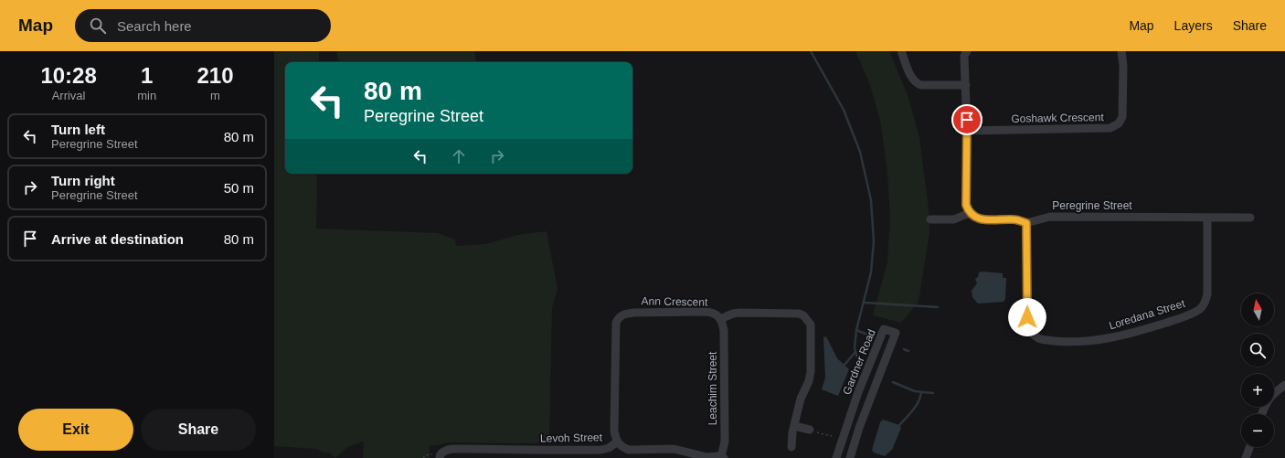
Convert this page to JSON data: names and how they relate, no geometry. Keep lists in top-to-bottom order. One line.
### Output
{"streets":{"street":["Goshawk Crescent","Peregrine Street","Ann Crescent","Loredana Street","Gardner Road","Leachim Street","Levoh Street"]},"crossings":[["Peregrine Street","Loredana Street"],["Ann Crescent","Leachim Street"],["Ann Crescent","Levoh Street"],["Leachim Street","Levoh Street"]],"north":"top","page":{"header":"Map","search":"Search here","nav":["Map","Layers","Share"],"eta":["10:28","Arrival","1","min","210","m"],"turn":["80 m","Peregrine Street"],"list":[{"name":"Turn left","note":"Peregrine Street","value":"80 m"},{"name":"Turn right","note":"Peregrine Street","value":"50 m"},{"name":"Arrive at destination","value":"80 m"}],"map_buttons":["+","−"],"buttons":["Exit","Share"]}}
